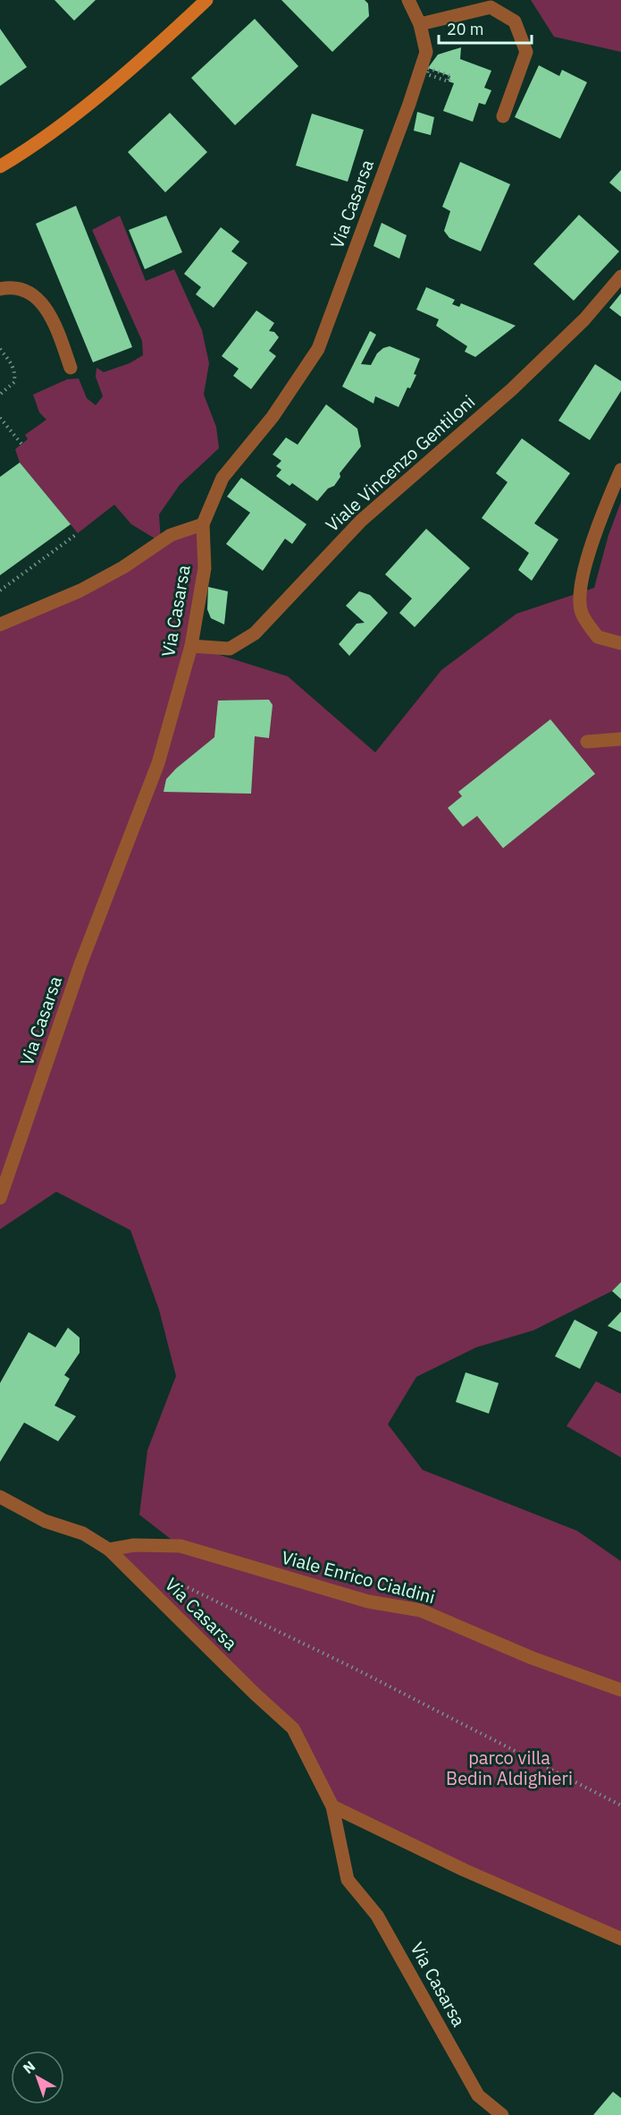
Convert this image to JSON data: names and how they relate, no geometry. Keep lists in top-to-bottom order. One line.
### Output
{"streets":{"street":["Via Casarsa","Viale Vincenzo Gentiloni","Viale Enrico Cialdini"]},"crossings":[["Via Casarsa","Viale Vincenzo Gentiloni"],["Via Casarsa","Viale Enrico Cialdini"]],"parks":["parco villa Bedin Aldighieri"],"scale_bar":"20 m","north":"top left"}
